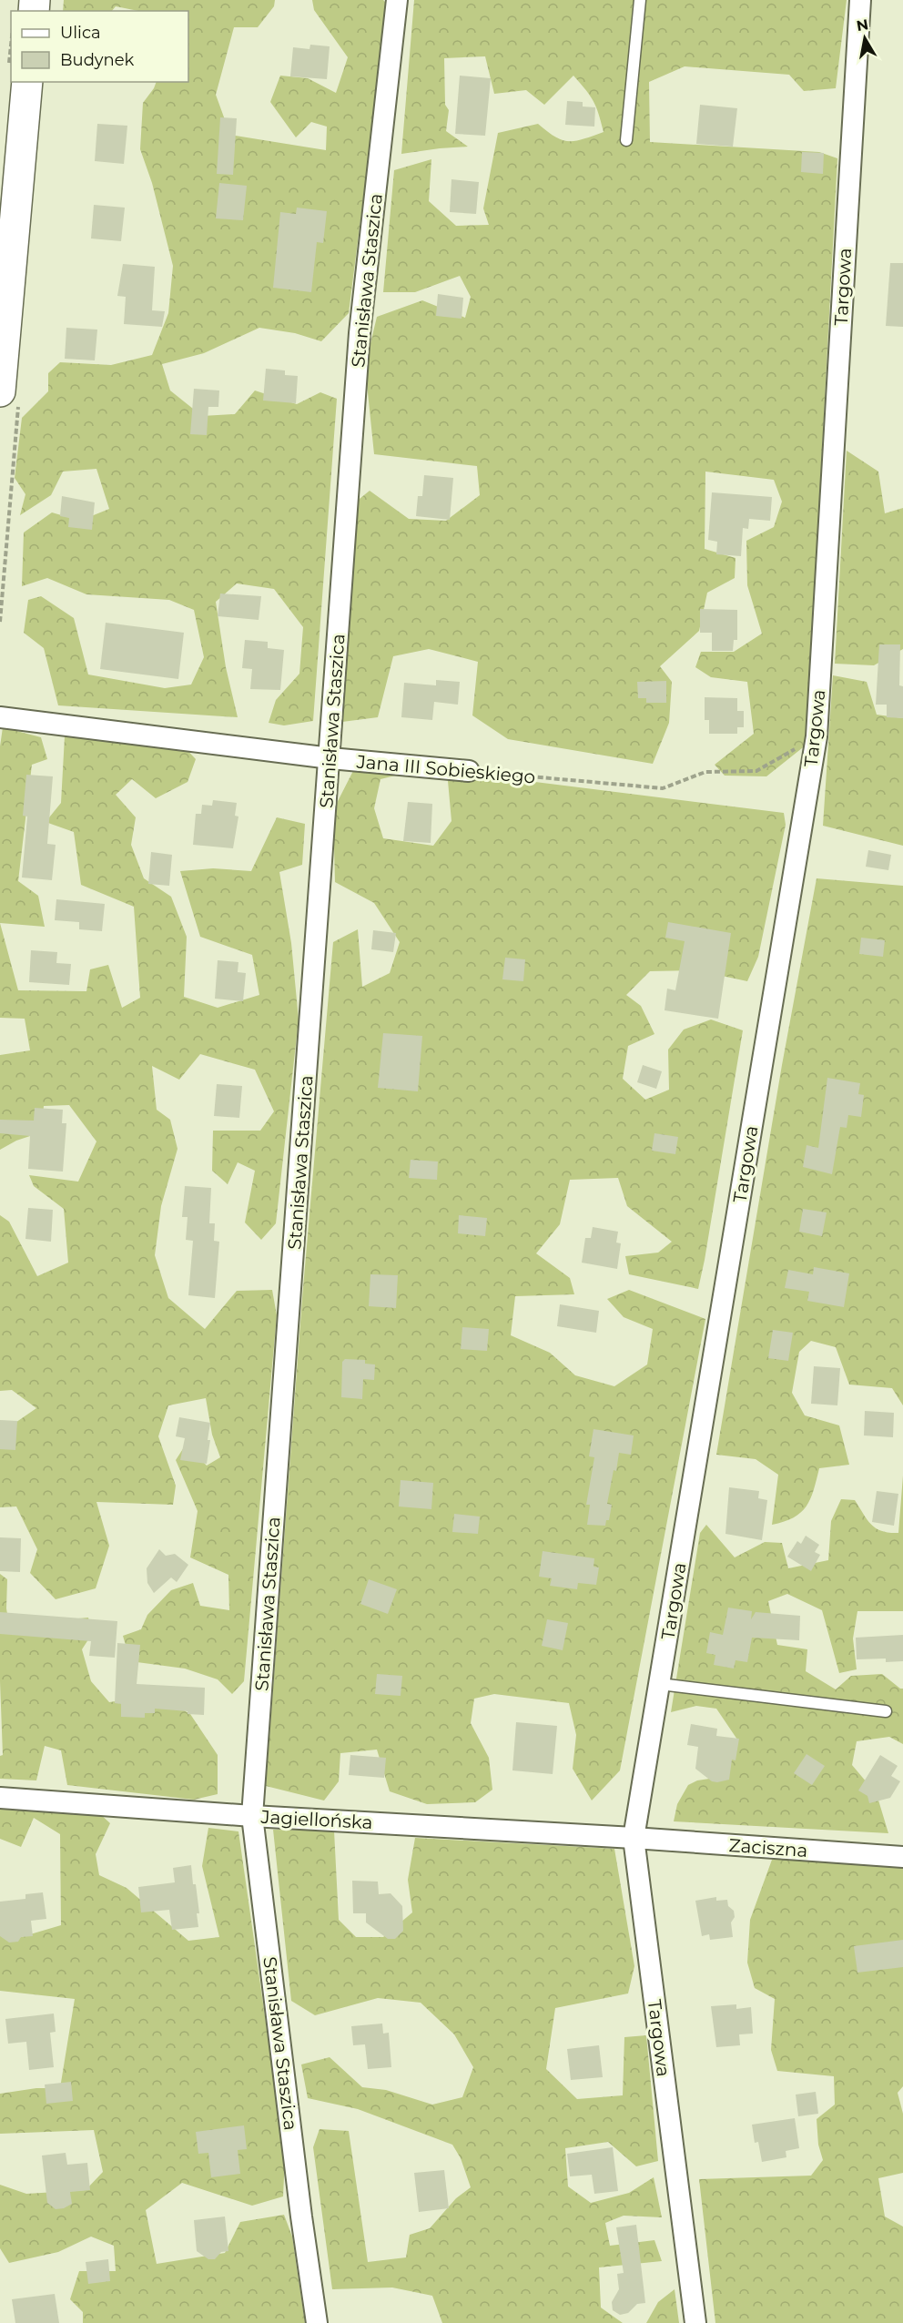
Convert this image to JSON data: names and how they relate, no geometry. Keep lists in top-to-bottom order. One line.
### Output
{"streets":{"street":["Stanisława Staszica","Targowa","Jana III Sobieskiego","Jagiellońska","Zaciszna"]},"crossings":[["Stanisława Staszica","Jana III Sobieskiego"],["Stanisława Staszica","Jagiellońska"],["Targowa","Jana III Sobieskiego"],["Targowa","Jagiellońska"],["Targowa","Zaciszna"],["Jagiellońska","Zaciszna"]],"legend":["Ulica","Budynek"],"north":"top"}
